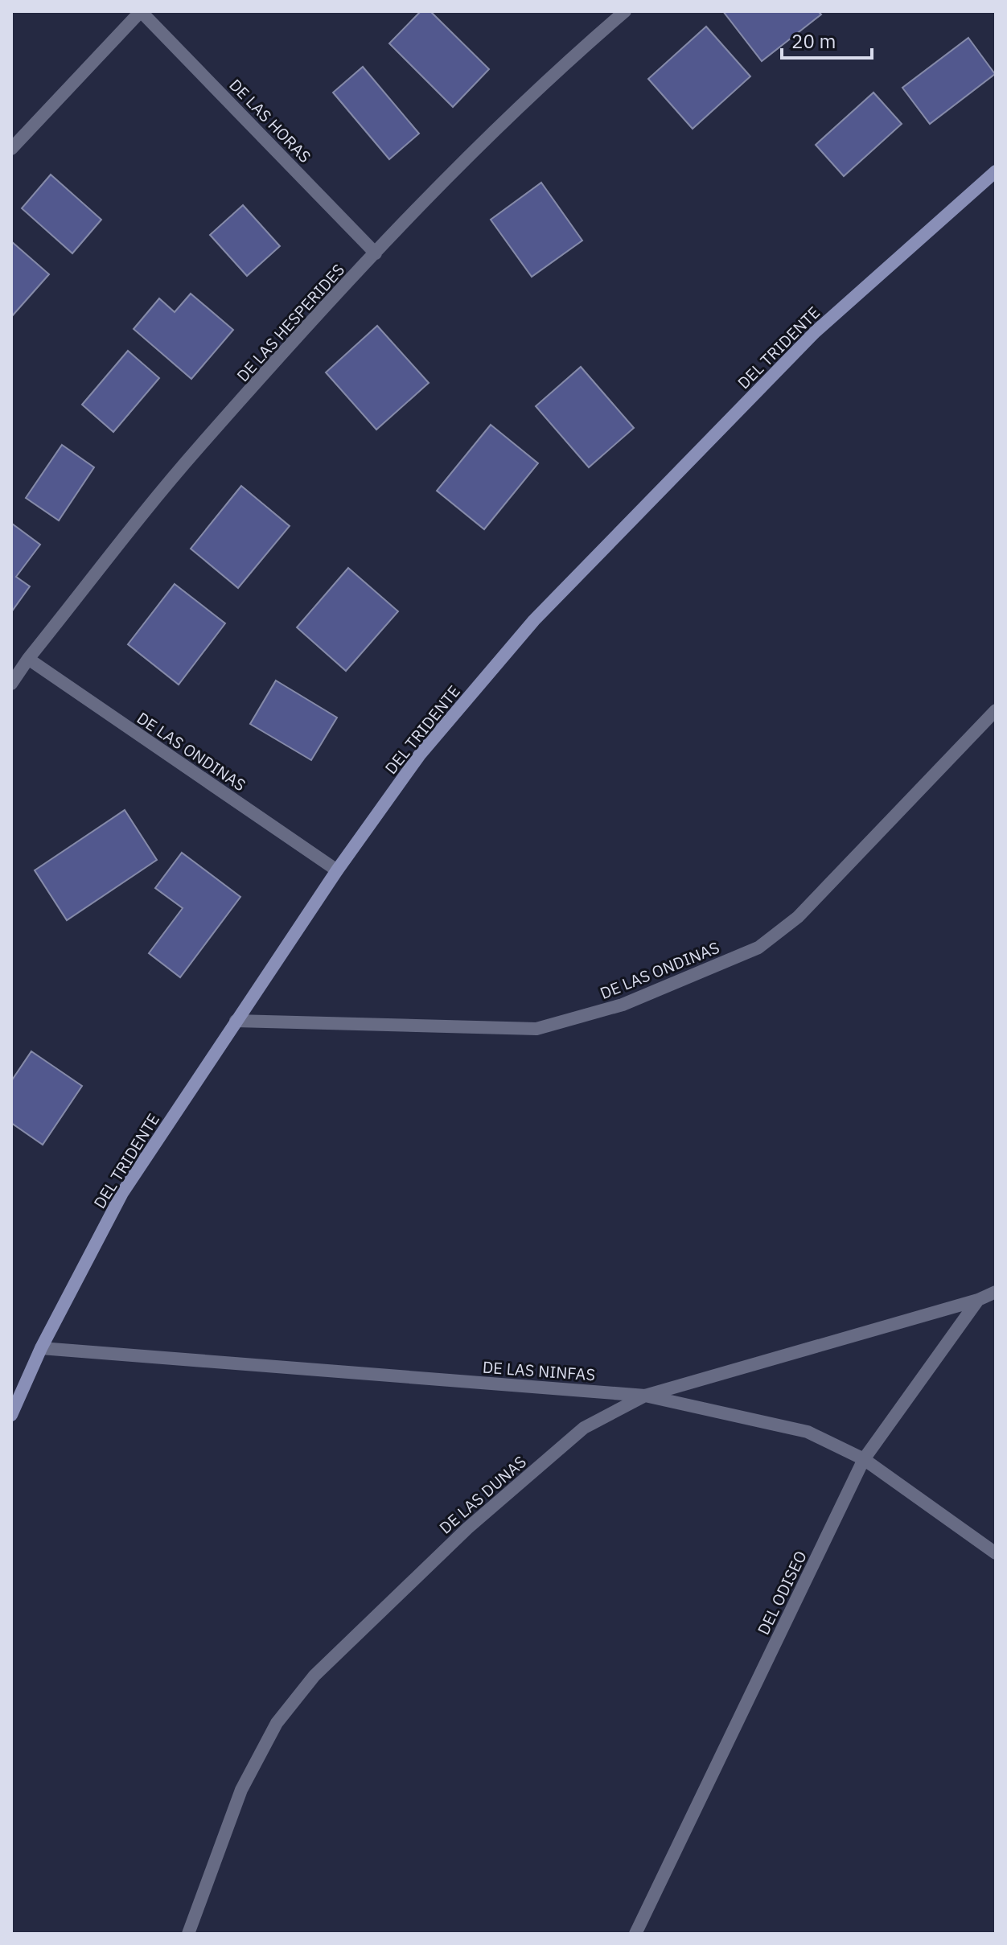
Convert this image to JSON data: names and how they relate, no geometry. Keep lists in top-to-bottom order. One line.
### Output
{"streets":{"main road":["DEL TRIDENTE"],"street":["DE LAS HORAS","DE LAS HESPERIDES","DE LAS ONDINAS","DE LAS NINFAS","DE LAS DUNAS","DEL ODISEO"]},"crossings":[["DE LAS HORAS","DE LAS HESPERIDES"],["DE LAS HESPERIDES","DE LAS ONDINAS"],["DEL TRIDENTE","DE LAS ONDINAS"],["DEL TRIDENTE","DE LAS NINFAS"],["DE LAS NINFAS","DE LAS DUNAS"],["DE LAS NINFAS","DEL ODISEO"],["DE LAS DUNAS","DEL ODISEO"]],"scale_bar":"20 m"}
